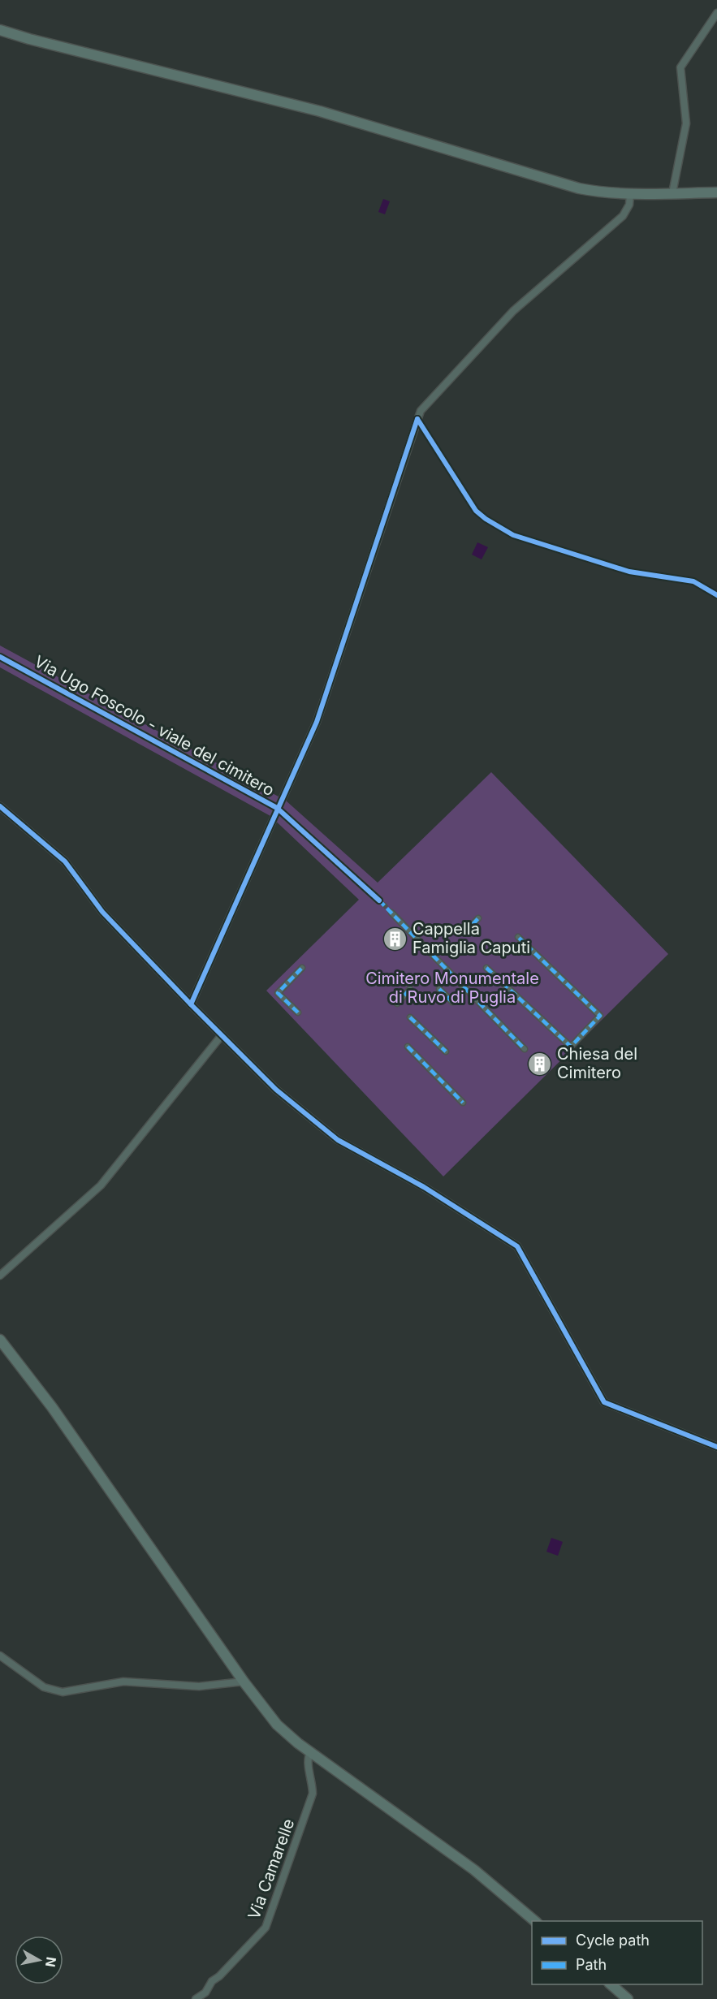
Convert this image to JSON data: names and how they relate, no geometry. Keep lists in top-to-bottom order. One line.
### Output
{"streets":{"street":["Via Ugo Foscolo - viale del cimitero","Via Camarelle"]},"parks":["Cimitero Monumentale di Ruvo di Puglia"],"places":{"building":["Cappella Famiglia Caputi","Chiesa del Cimitero"]},"legend":["Cycle path","Path"],"north":"right"}
